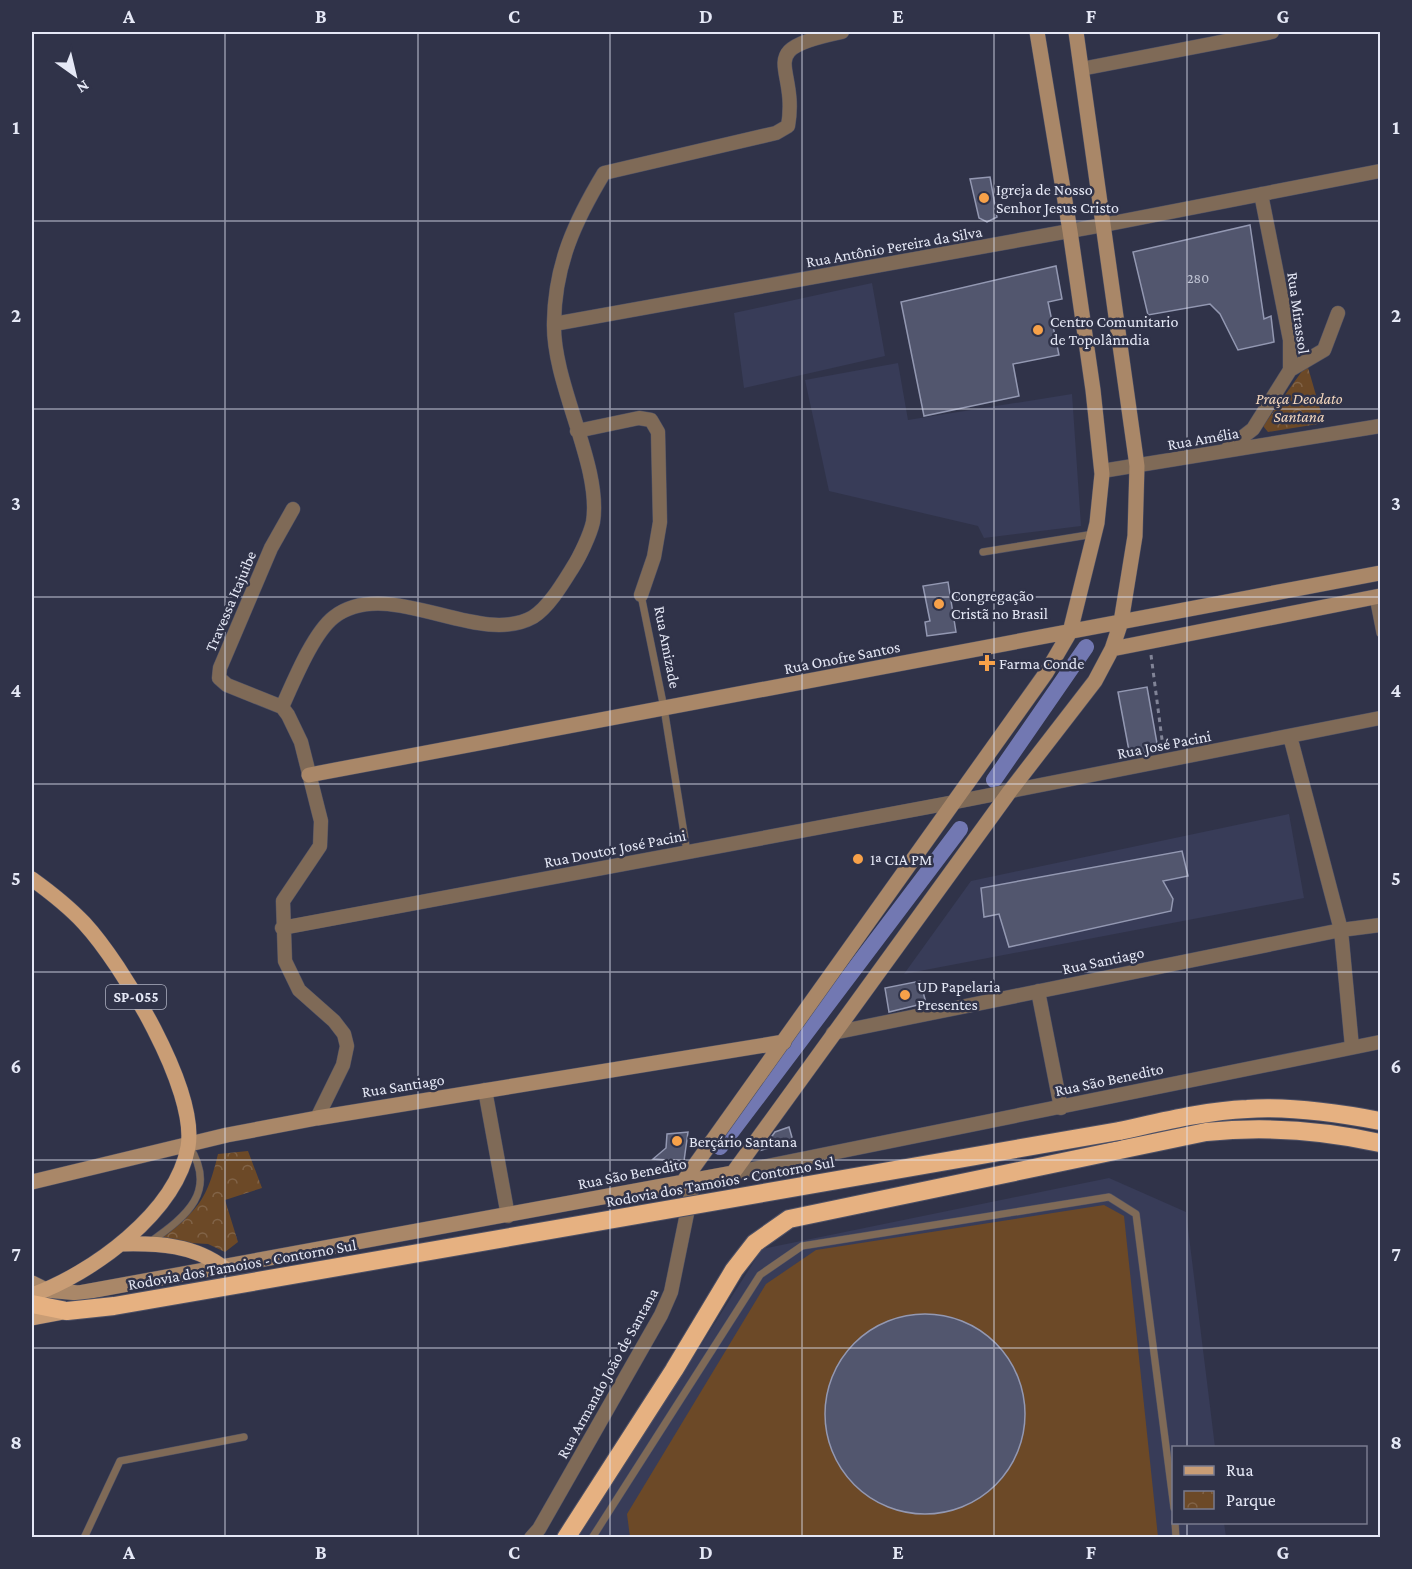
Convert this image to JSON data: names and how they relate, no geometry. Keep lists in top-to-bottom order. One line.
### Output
{"streets":{"highway":["Rodovia dos Tamoios - Contorno Sul"],"main road":["SP-055"],"street":["Rua Antônio Pereira da Silva","Rua Mirassol","Rua Amélia","Travessa Itajuibe","Rua Amizade","Rua Onofre Santos","Rua José Pacini","Rua Doutor José Pacini","Rua Santiago","Rua São Benedito","Rua Armando João de Santana"]},"crossings":[["Rua Antônio Pereira da Silva","Rua Mirassol"],["Rua Mirassol","Rua Amélia"],["Rua Amizade","Rua Onofre Santos"],["Rua Amizade","Rua Doutor José Pacini"],["Rua José Pacini","Rua Doutor José Pacini"],["Rua Santiago","SP-055"],["SP-055","Rua São Benedito"],["Rua São Benedito","Rua Armando João de Santana"]],"parks":["Praça Deodato Santana"],"places":{"other":["Igreja de Nosso Senhor Jesus Cristo","Centro Comunitario de Topolânndia","Congregação Cristã no Brasil","1ª CIA PM","UD Papelaria Presentes","Berçário Santana"],"health":["Farma Conde"]},"house_numbers":["280"],"legend":["Rua","Parque"],"north":"bottom right","grid":{"columns":["A","B","C","D","E","F","G"],"rows":["1","2","3","4","5","6","7","8"]}}
